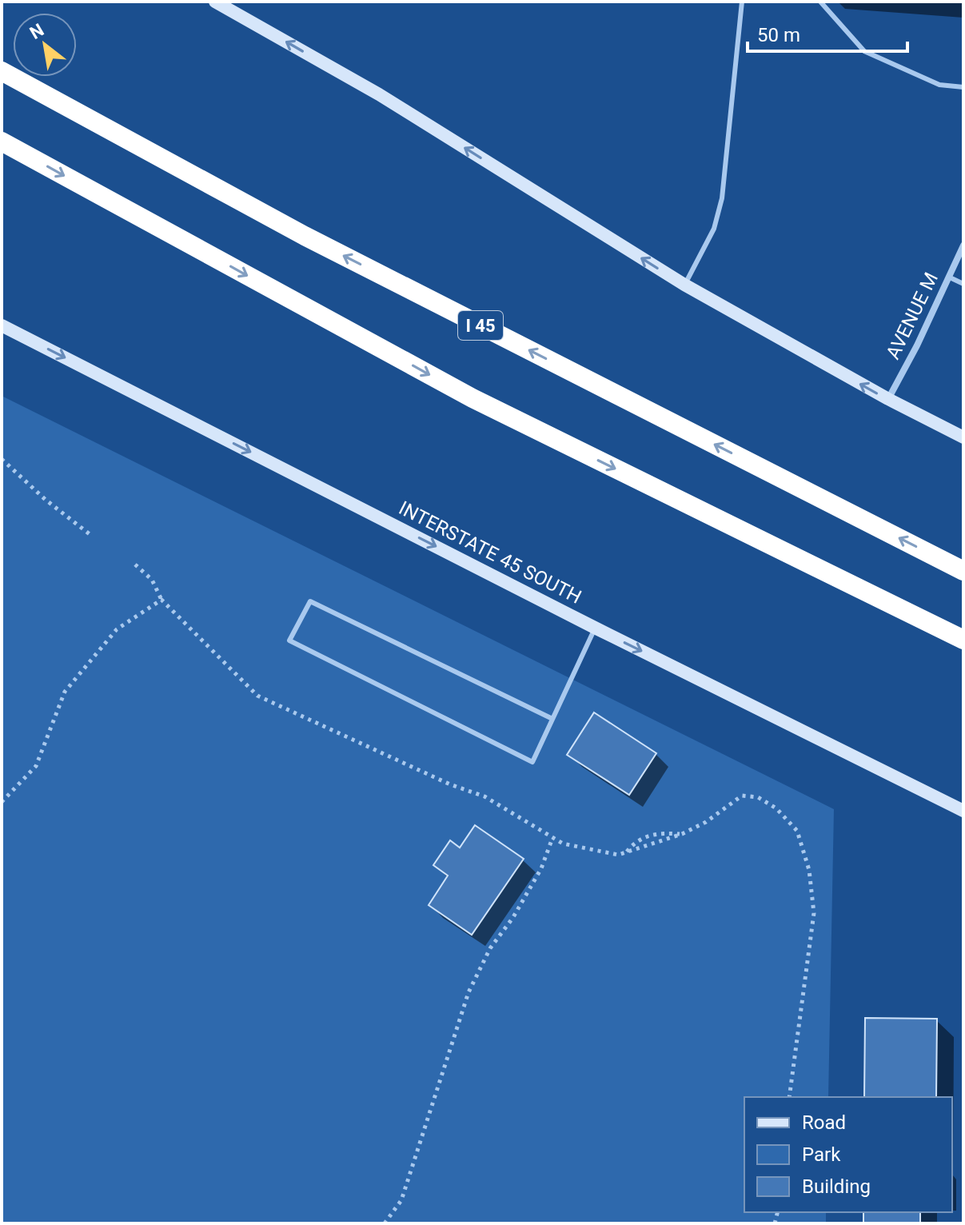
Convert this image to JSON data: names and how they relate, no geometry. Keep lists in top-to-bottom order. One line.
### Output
{"streets":{"highway":["I 45"],"main road":["INTERSTATE 45 SOUTH"],"street":["AVENUE M"]},"one_way":["INTERSTATE 45 SOUTH"],"legend":["Road","Park","Building"],"scale_bar":"50 m","north":"top left"}
